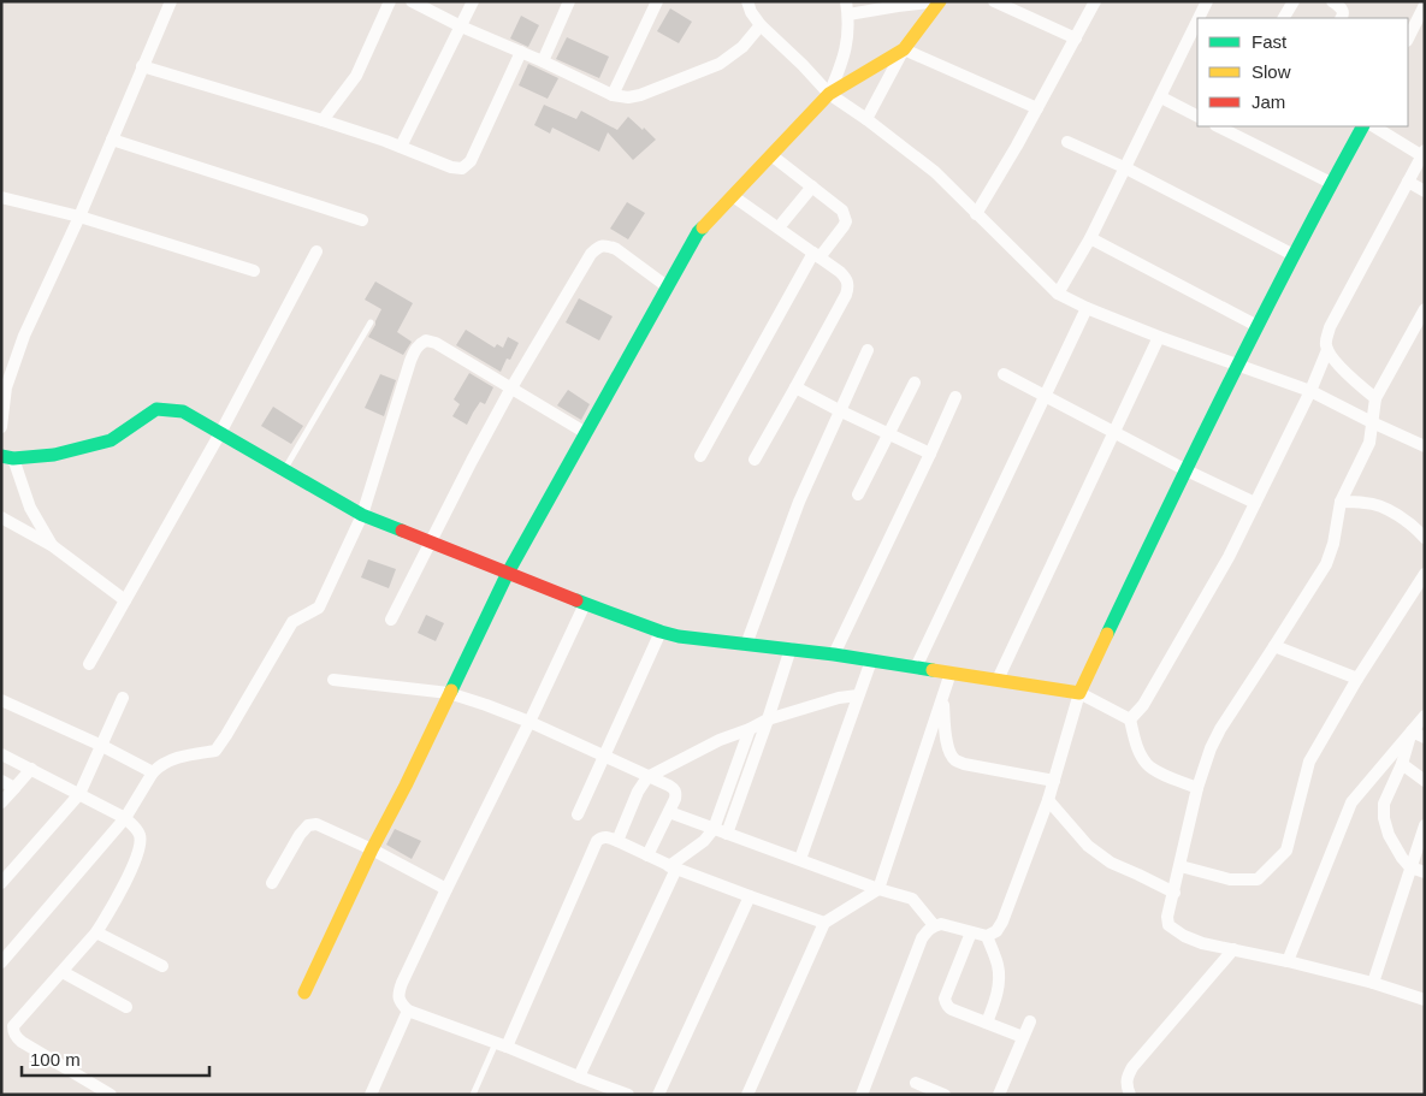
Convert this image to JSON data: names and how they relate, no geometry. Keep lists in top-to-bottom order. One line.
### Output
{"legend":["Fast","Slow","Jam"],"scale_bar":"100 m"}
